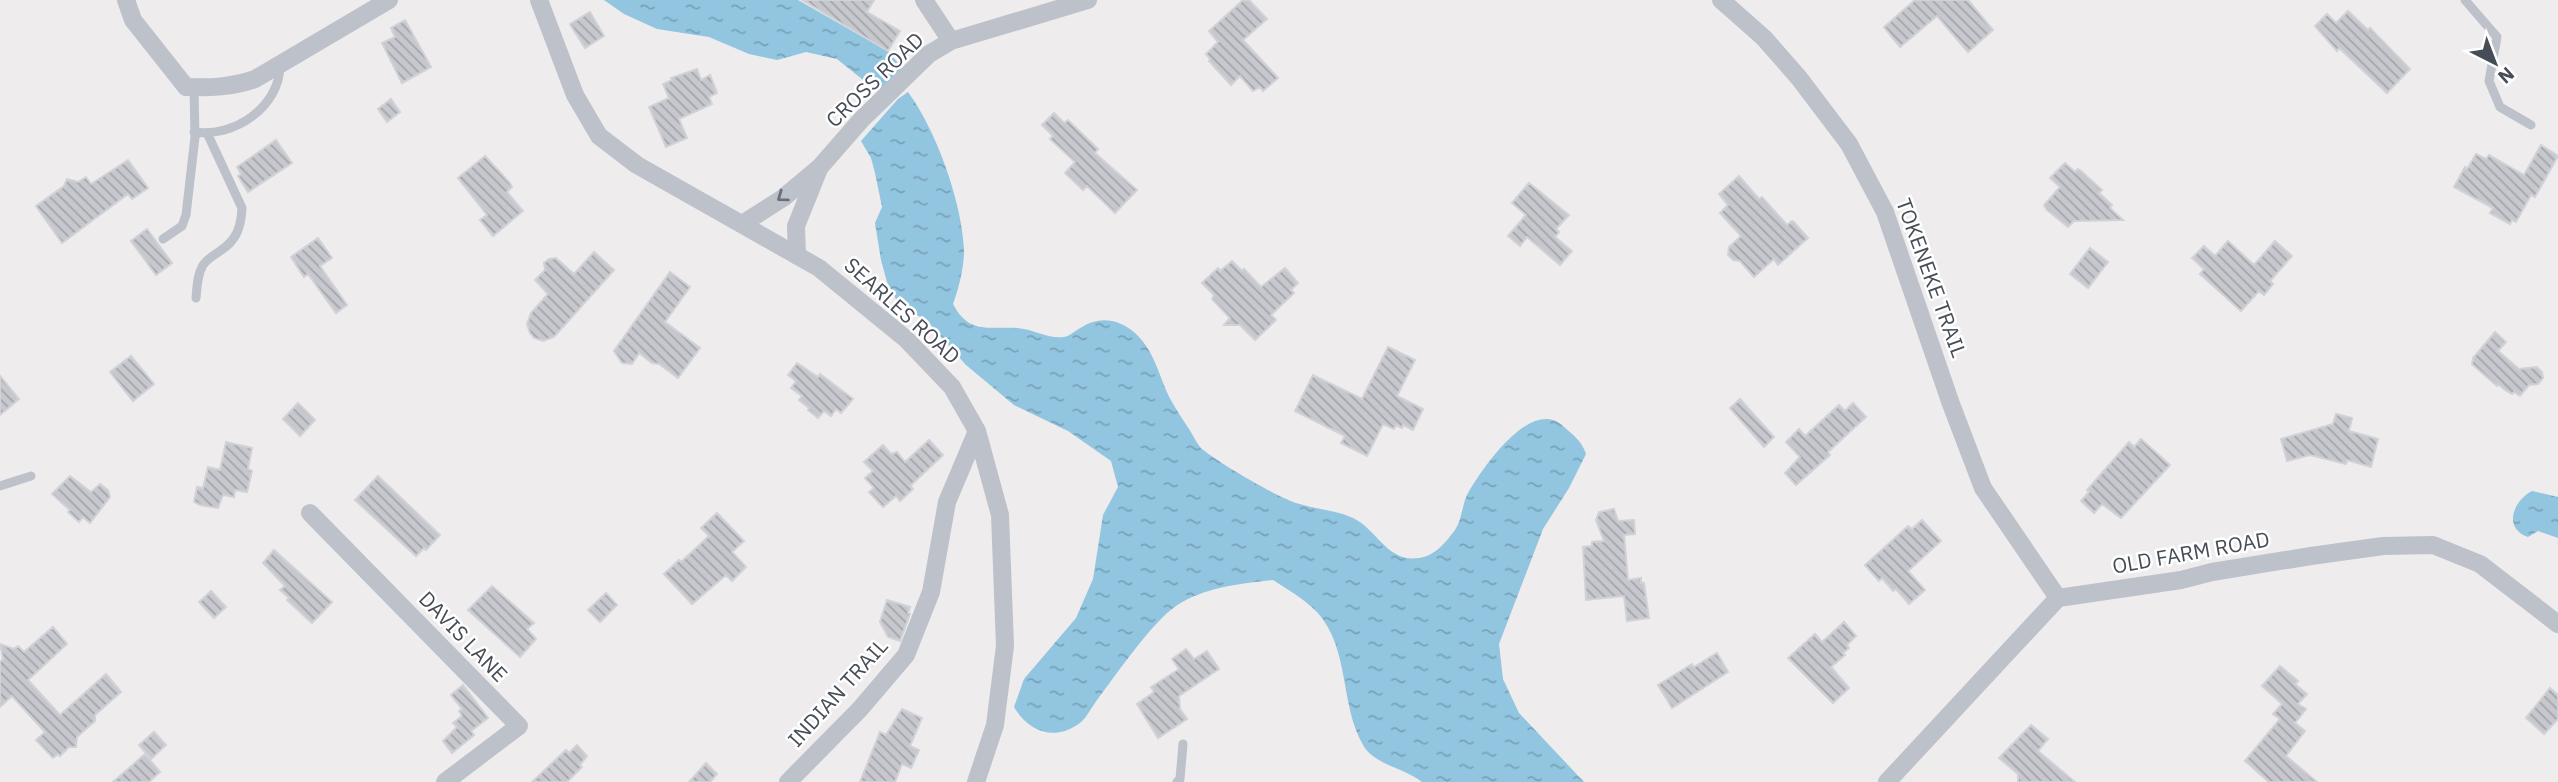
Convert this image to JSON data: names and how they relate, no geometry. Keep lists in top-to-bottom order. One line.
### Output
{"streets":{"street":["CROSS ROAD","TOKENEKE TRAIL","SEARLES ROAD","OLD FARM ROAD","DAVIS LANE","INDIAN TRAIL"]},"crossings":[["CROSS ROAD","SEARLES ROAD"],["TOKENEKE TRAIL","OLD FARM ROAD"],["SEARLES ROAD","INDIAN TRAIL"]],"north":"bottom right"}
